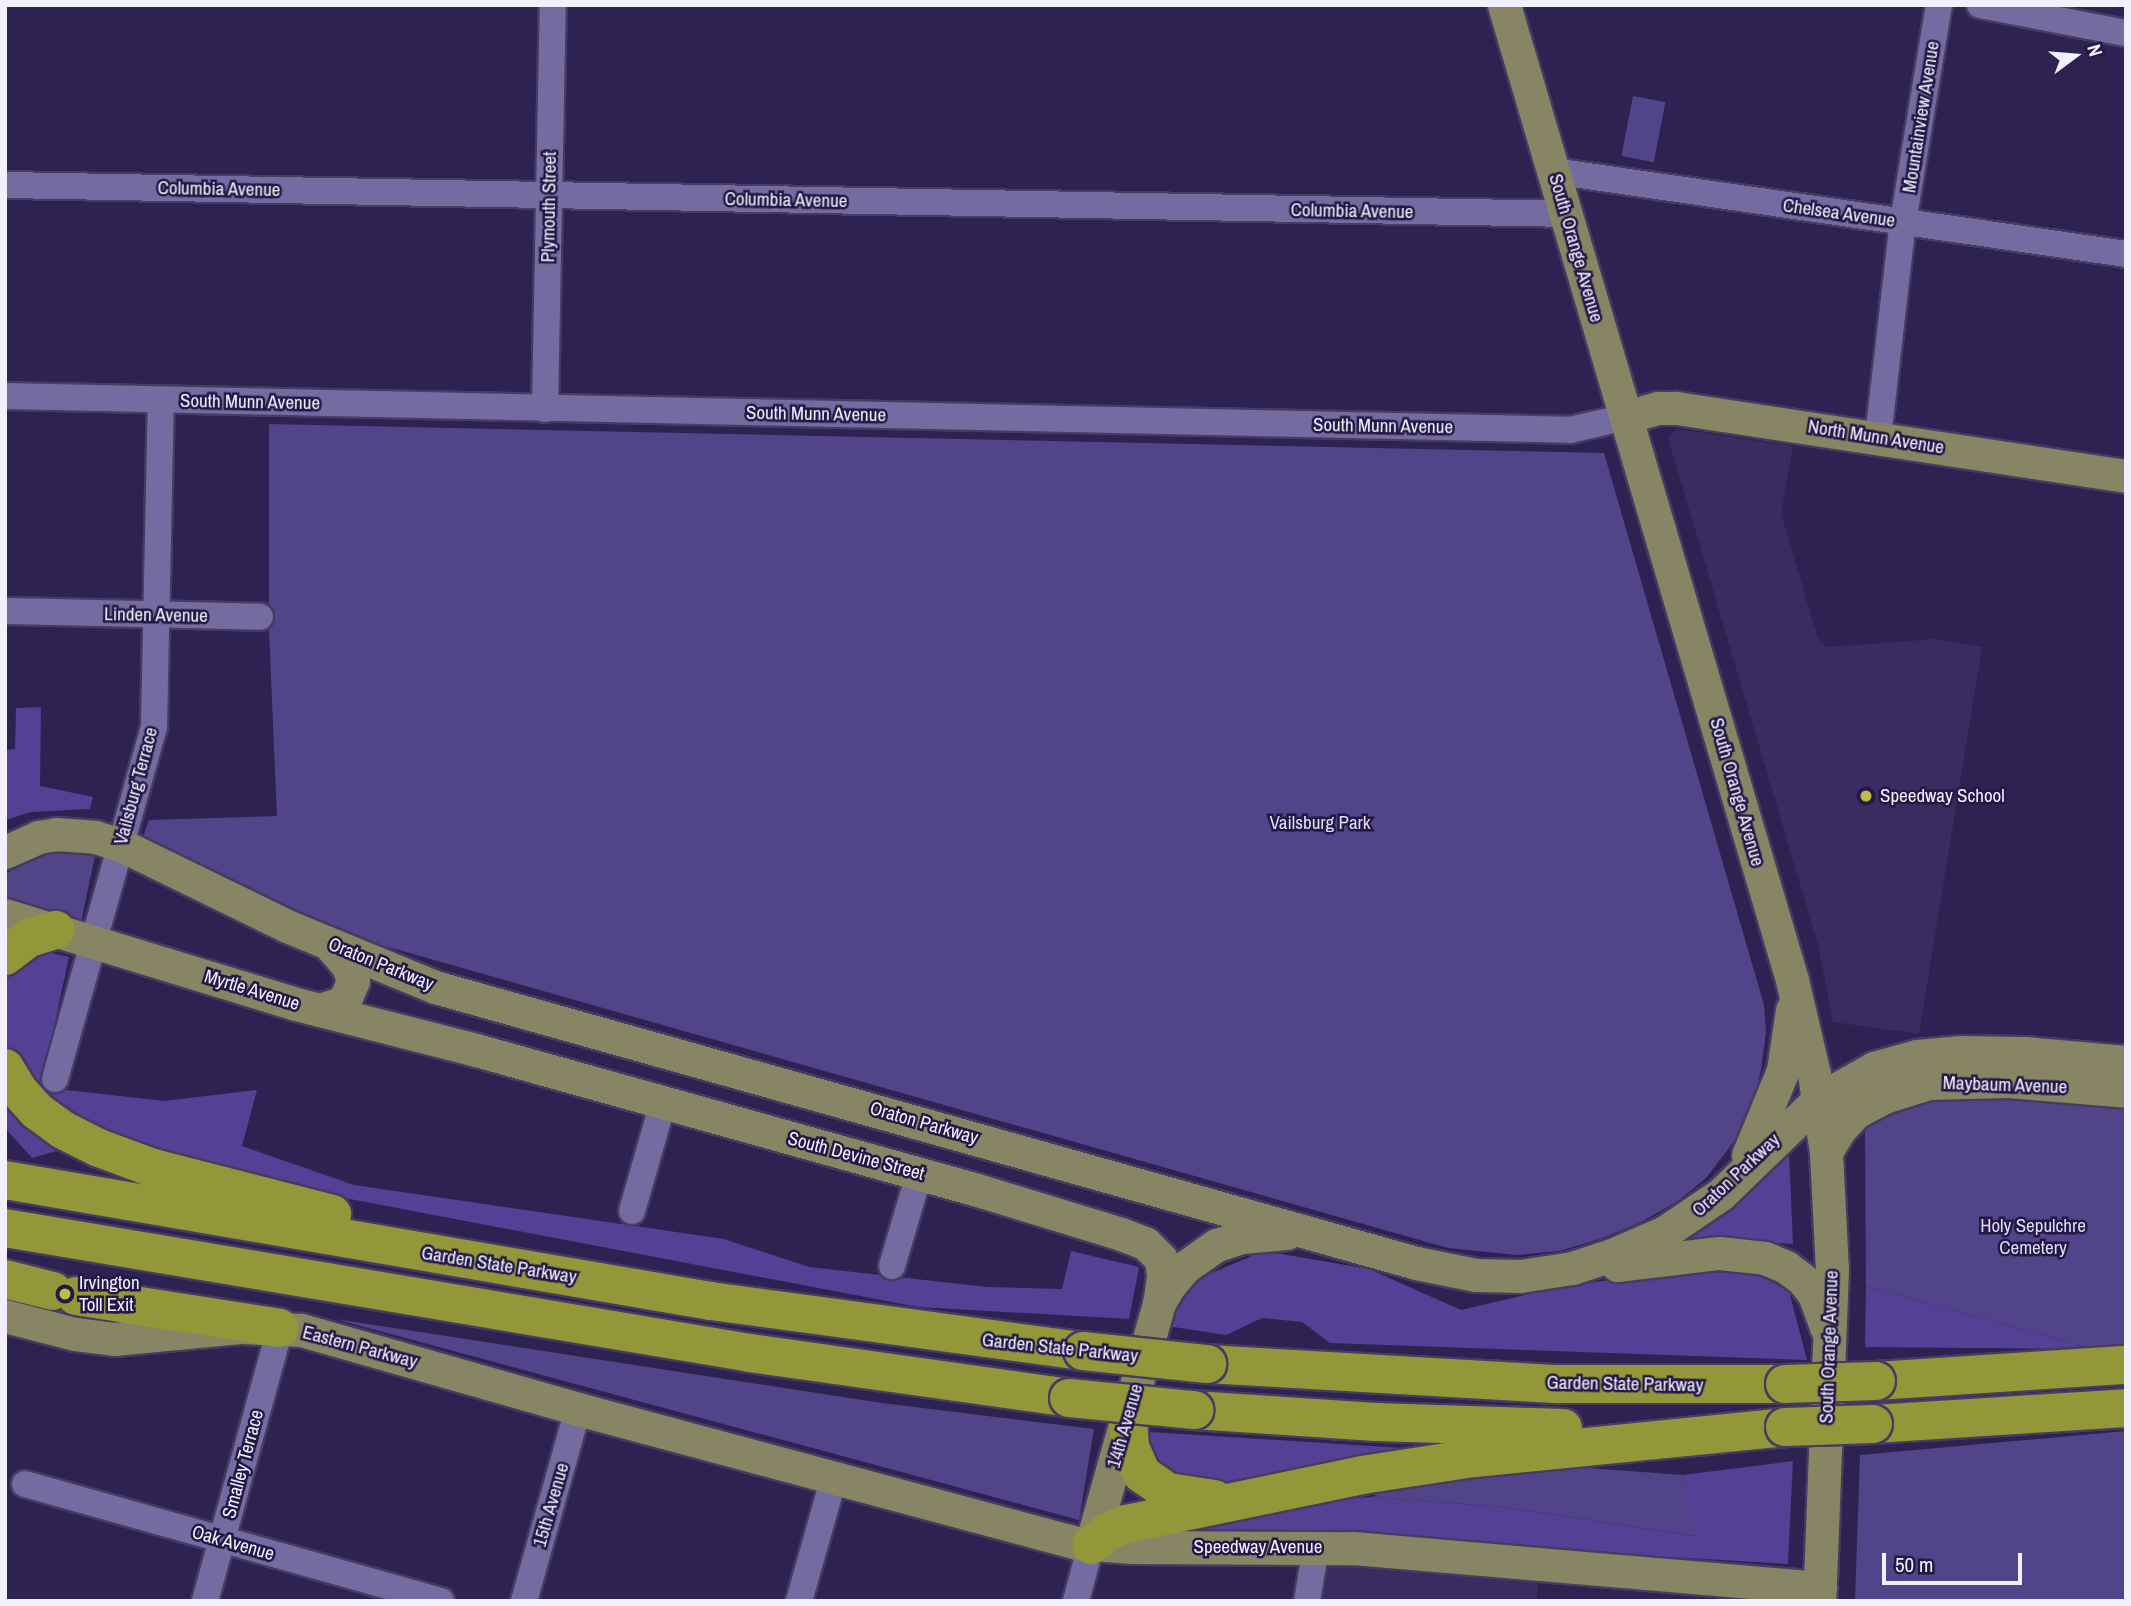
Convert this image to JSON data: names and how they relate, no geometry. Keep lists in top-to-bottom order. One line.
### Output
{"streets":{"highway":["Garden State Parkway"],"main road":["South Orange Avenue","North Munn Avenue","Oraton Parkway","Myrtle Avenue","Maybaum Avenue","South Devine Street","Eastern Parkway","14th Avenue","Speedway Avenue"],"street":["Mountainview Avenue","Columbia Avenue","Plymouth Street","Chelsea Avenue","South Munn Avenue","Linden Avenue","Vailsburg Terrace","Smalley Terrace","15th Avenue","Oak Avenue"]},"crossings":[["Mountainview Avenue","Chelsea Avenue"],["Mountainview Avenue","North Munn Avenue"],["Columbia Avenue","Plymouth Street"],["Columbia Avenue","South Orange Avenue"],["Plymouth Street","South Munn Avenue"],["Chelsea Avenue","South Orange Avenue"],["South Orange Avenue","South Munn Avenue"],["South Orange Avenue","North Munn Avenue"],["South Orange Avenue","Oraton Parkway"],["South Orange Avenue","Maybaum Avenue"],["South Orange Avenue","Speedway Avenue"],["South Munn Avenue","North Munn Avenue"],["South Munn Avenue","Vailsburg Terrace"],["Linden Avenue","Vailsburg Terrace"],["Vailsburg Terrace","Oraton Parkway"],["Vailsburg Terrace","Myrtle Avenue"],["Oraton Parkway","Maybaum Avenue"],["Oraton Parkway","14th Avenue"],["Myrtle Avenue","South Devine Street"],["South Devine Street","14th Avenue"],["Eastern Parkway","Smalley Terrace"],["Eastern Parkway","15th Avenue"],["Eastern Parkway","Speedway Avenue"],["14th Avenue","Speedway Avenue"],["Smalley Terrace","Oak Avenue"]],"parks":["Vailsburg Park","Holy Sepulchre Cemetery"],"places":["Speedway School","Irvington Toll Exit"],"scale_bar":"50 m","north":"right"}
